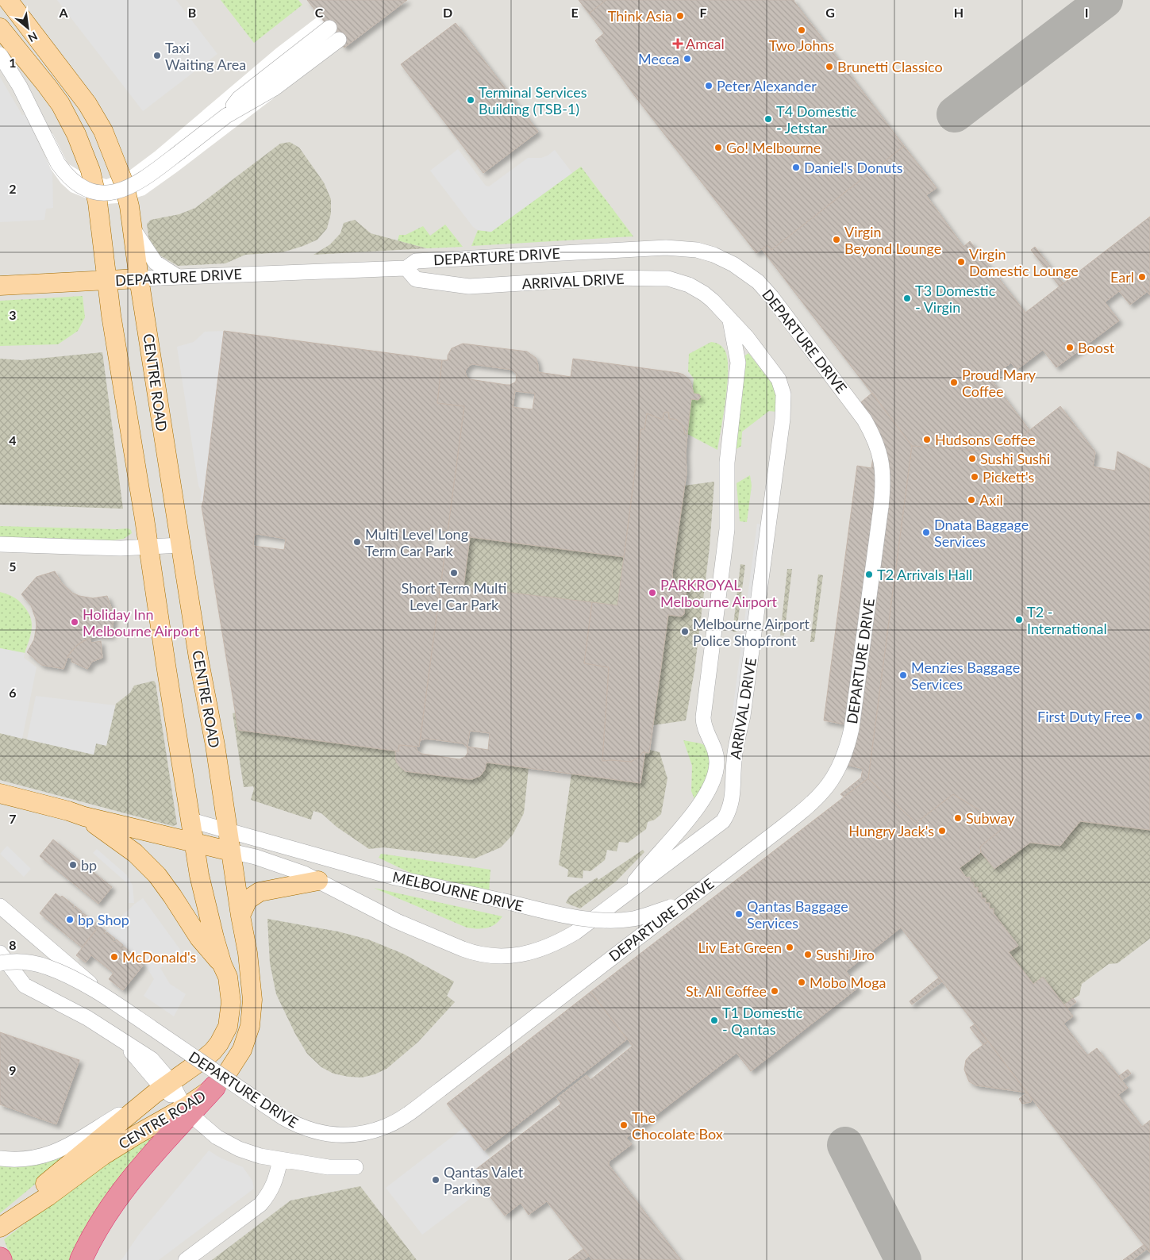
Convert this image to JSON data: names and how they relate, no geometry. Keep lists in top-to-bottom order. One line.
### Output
{"streets":{"main road":["DEPARTURE DRIVE","CENTRE ROAD"],"street":["ARRIVAL DRIVE","MELBOURNE DRIVE"]},"crossings":[["DEPARTURE DRIVE","ARRIVAL DRIVE"],["DEPARTURE DRIVE","CENTRE ROAD"],["DEPARTURE DRIVE","MELBOURNE DRIVE"],["CENTRE ROAD","MELBOURNE DRIVE"]],"places":{"other":["Think Asia","Two Johns","Taxi Waiting Area","Mecca","Brunetti Classico","Peter Alexander","Terminal Services Building (TSB-1)","T4 Domestic - Jetstar","Go! Melbourne","Daniel's Donuts","Virgin Beyond Lounge","Virgin Domestic Lounge","Earl","T3 Domestic - Virgin","Boost","Proud Mary Coffee","Hudsons Coffee","Sushi Sushi","Pickett's","Axil","Dnata Baggage Services","Multi Level Long Term Car Park","Short Term Multi Level Car Park","T2 Arrivals Hall","PARKROYAL Melbourne Airport","T2 - International","Holiday Inn Melbourne Airport","Melbourne Airport Police Shopfront","Menzies Baggage Services","First Duty Free","Subway","Hungry Jack's","bp","Qantas Baggage Services","bp Shop","Liv Eat Green","Sushi Jiro","McDonald's","Mobo Moga","St. Ali Coffee","T1 Domestic - Qantas","The Chocolate Box","Qantas Valet Parking"],"health":["Amcal"]},"north":"bottom right","grid":{"columns":["A","B","C","D","E","F","G","H","I"],"rows":["1","2","3","4","5","6","7","8","9"]}}
